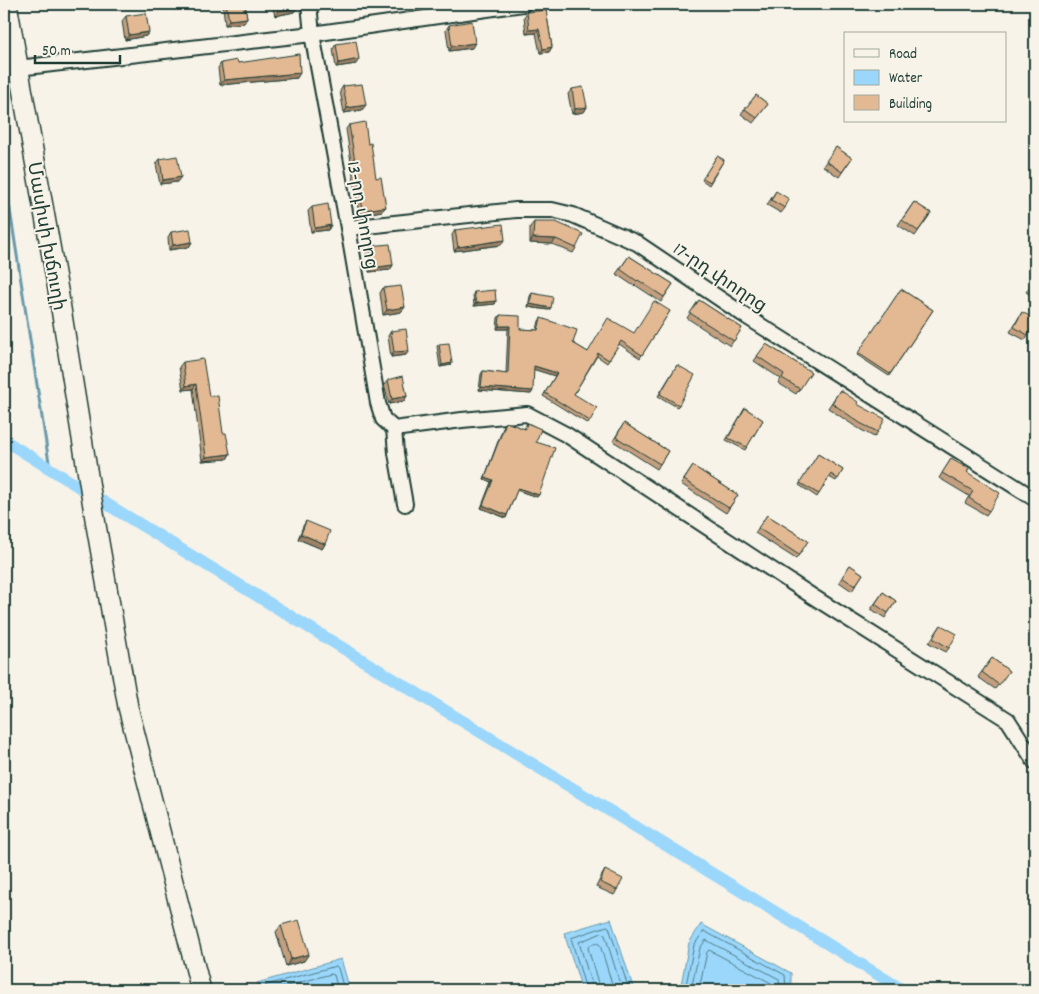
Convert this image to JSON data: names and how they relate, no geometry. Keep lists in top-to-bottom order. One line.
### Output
{"streets":{"main road":["Մասիսի խճուղի"],"street":["13-րդ փողոց","17-րդ փողոց"]},"crossings":[["13-րդ փողոց","17-րդ փողոց"]],"legend":["Road","Water","Building"],"scale_bar":"50 m"}
